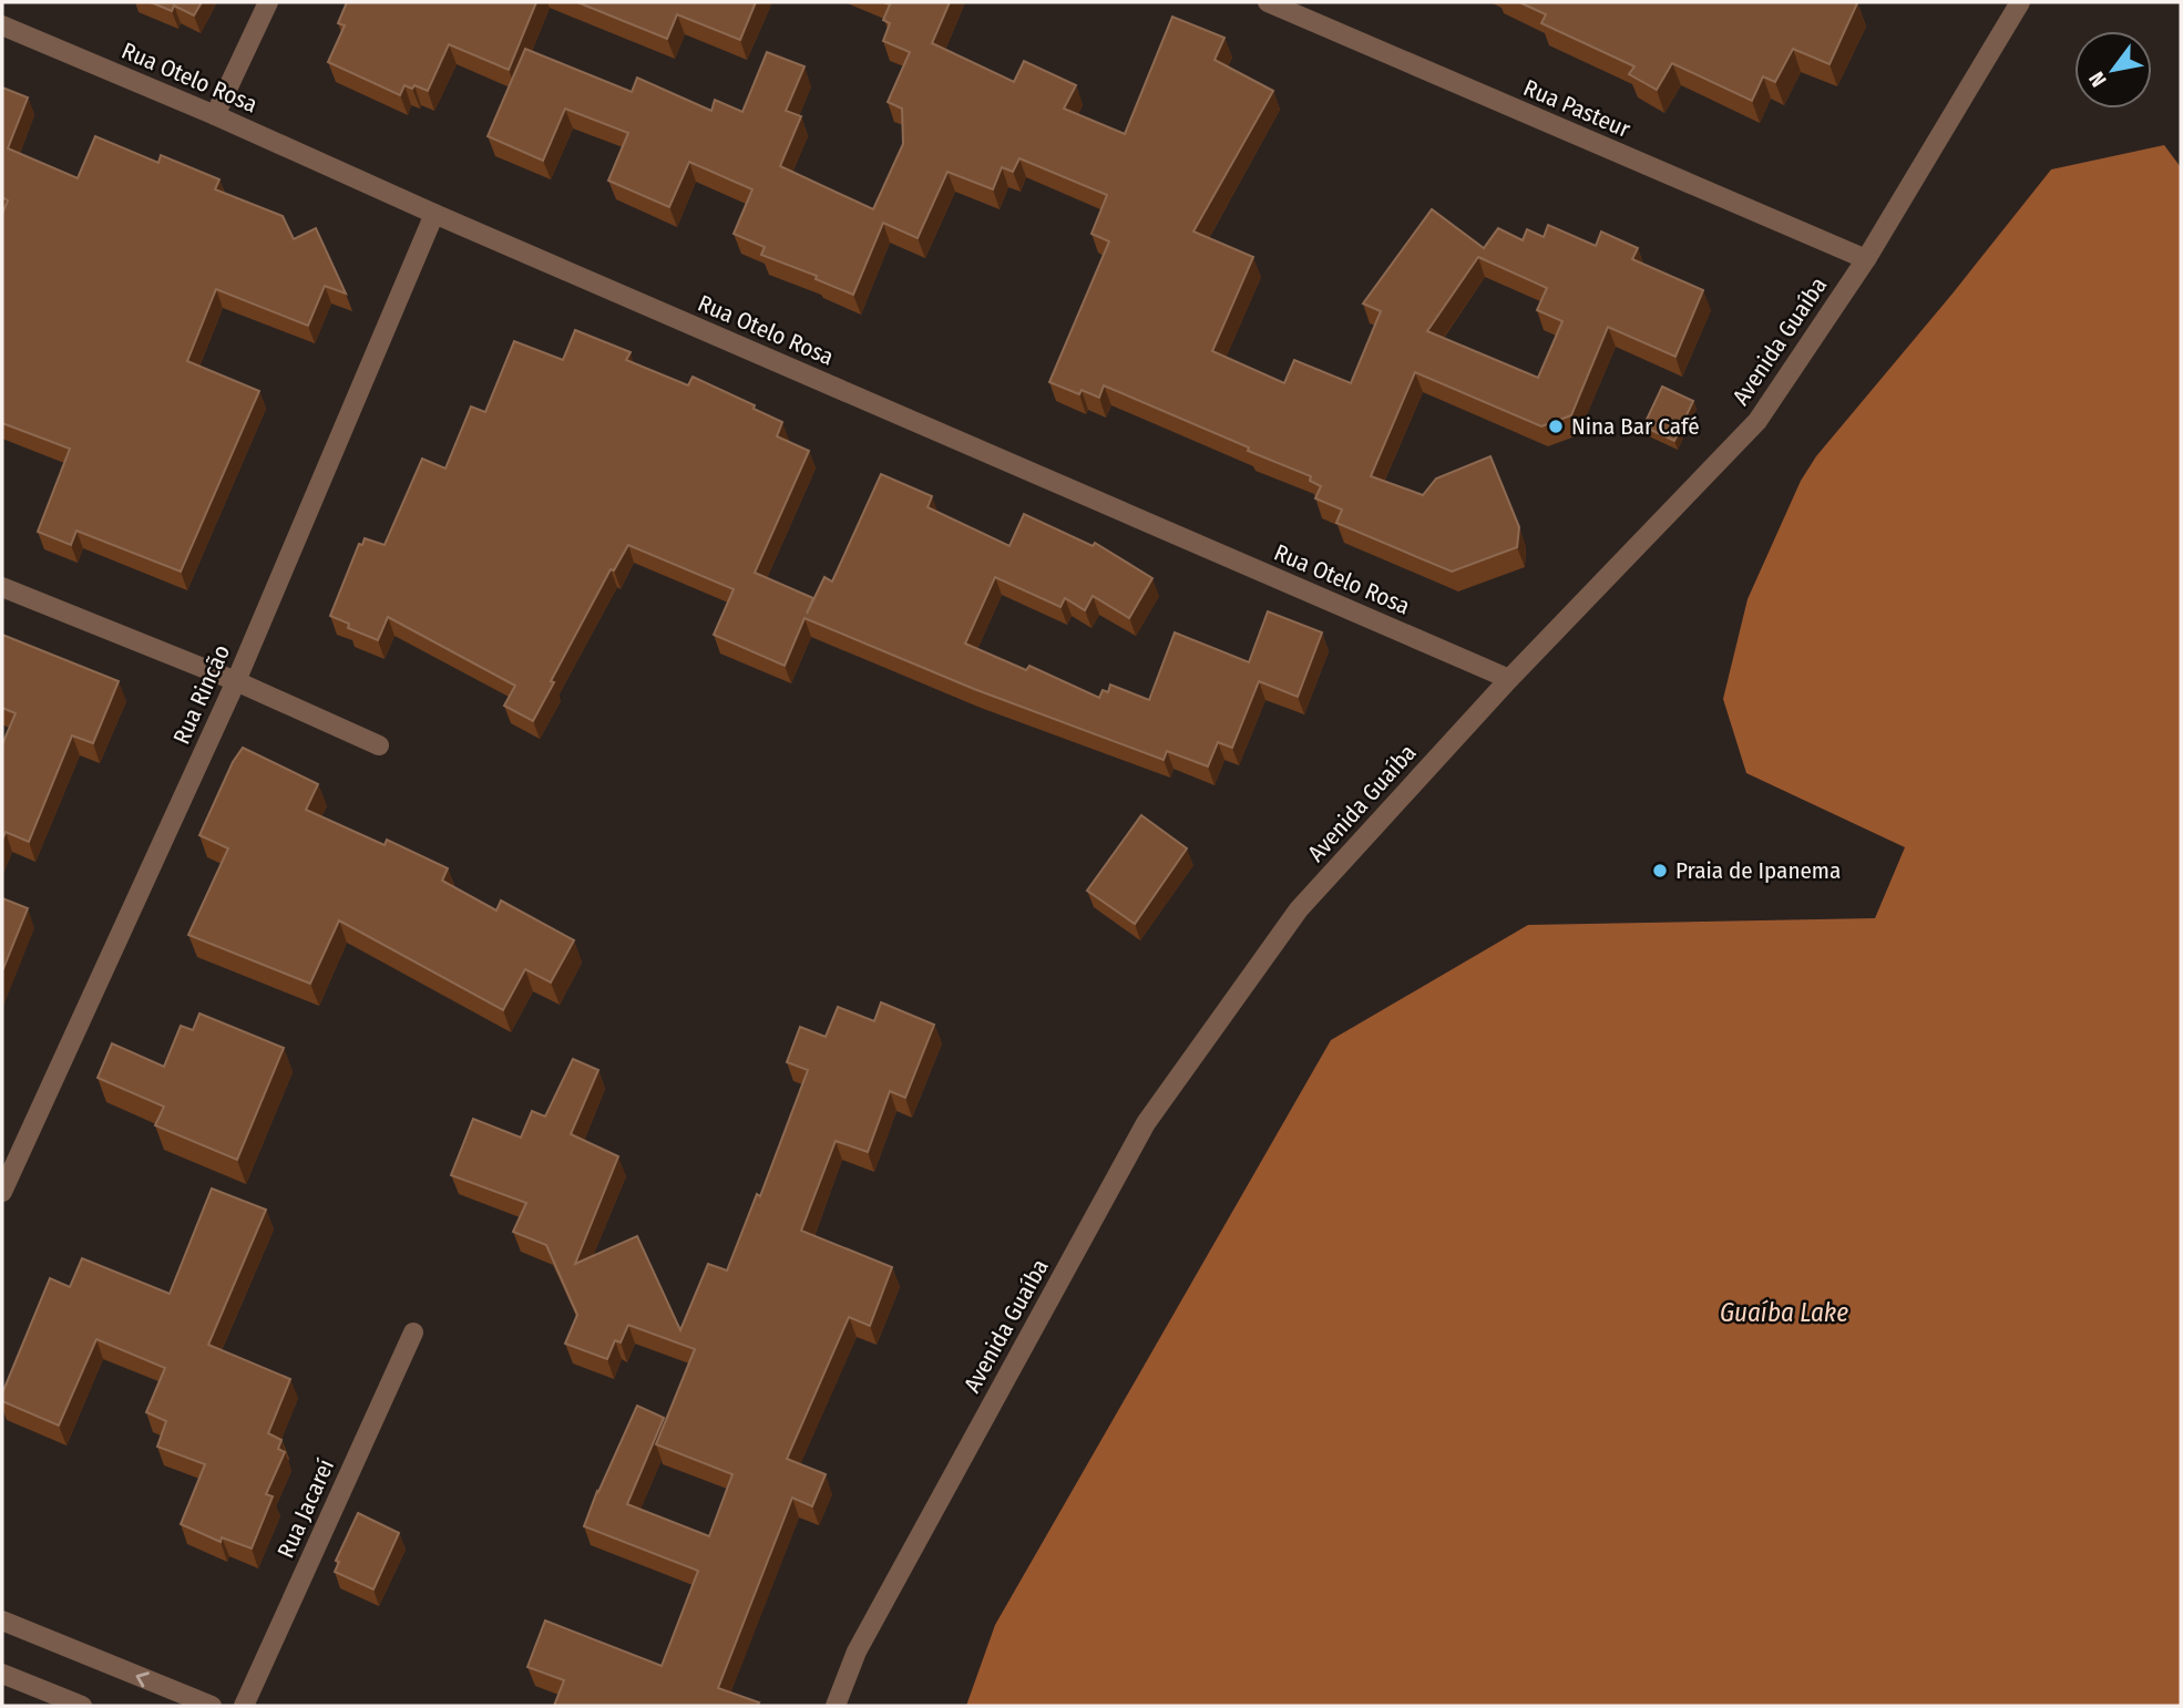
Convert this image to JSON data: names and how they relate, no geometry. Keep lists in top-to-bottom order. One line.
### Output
{"streets":{"street":["Rua Otelo Rosa","Rua Pasteur","Avenida Guaíba","Rua Rincão","Rua Jacareí"]},"crossings":[["Rua Otelo Rosa","Avenida Guaíba"],["Rua Otelo Rosa","Rua Rincão"],["Rua Pasteur","Avenida Guaíba"]],"water":["Guaíba Lake"],"places":["Nina Bar Café","Praia de Ipanema"],"north":"bottom left"}
